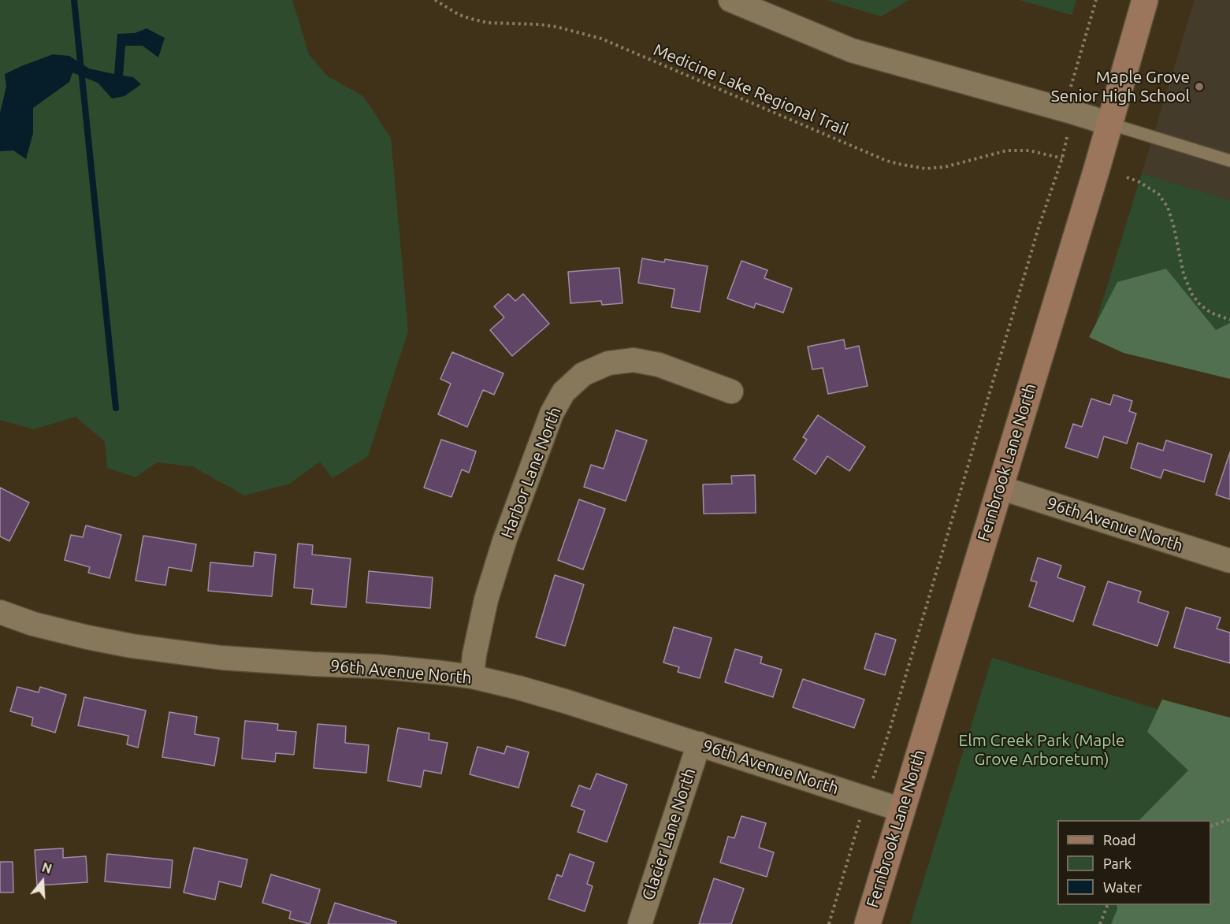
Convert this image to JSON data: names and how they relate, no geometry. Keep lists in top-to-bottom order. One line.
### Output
{"streets":{"street":["Fernbrook Lane North","Harbor Lane North","96th Avenue North","Glacier Lane North"],"path":["Medicine Lake Regional Trail"]},"crossings":[["Fernbrook Lane North","96th Avenue North"],["Harbor Lane North","96th Avenue North"],["96th Avenue North","Glacier Lane North"]],"parks":["Elm Creek Park (Maple Grove Arboretum)"],"places":["Maple Grove Senior High School"],"legend":["Road","Park","Water"],"north":"top"}
